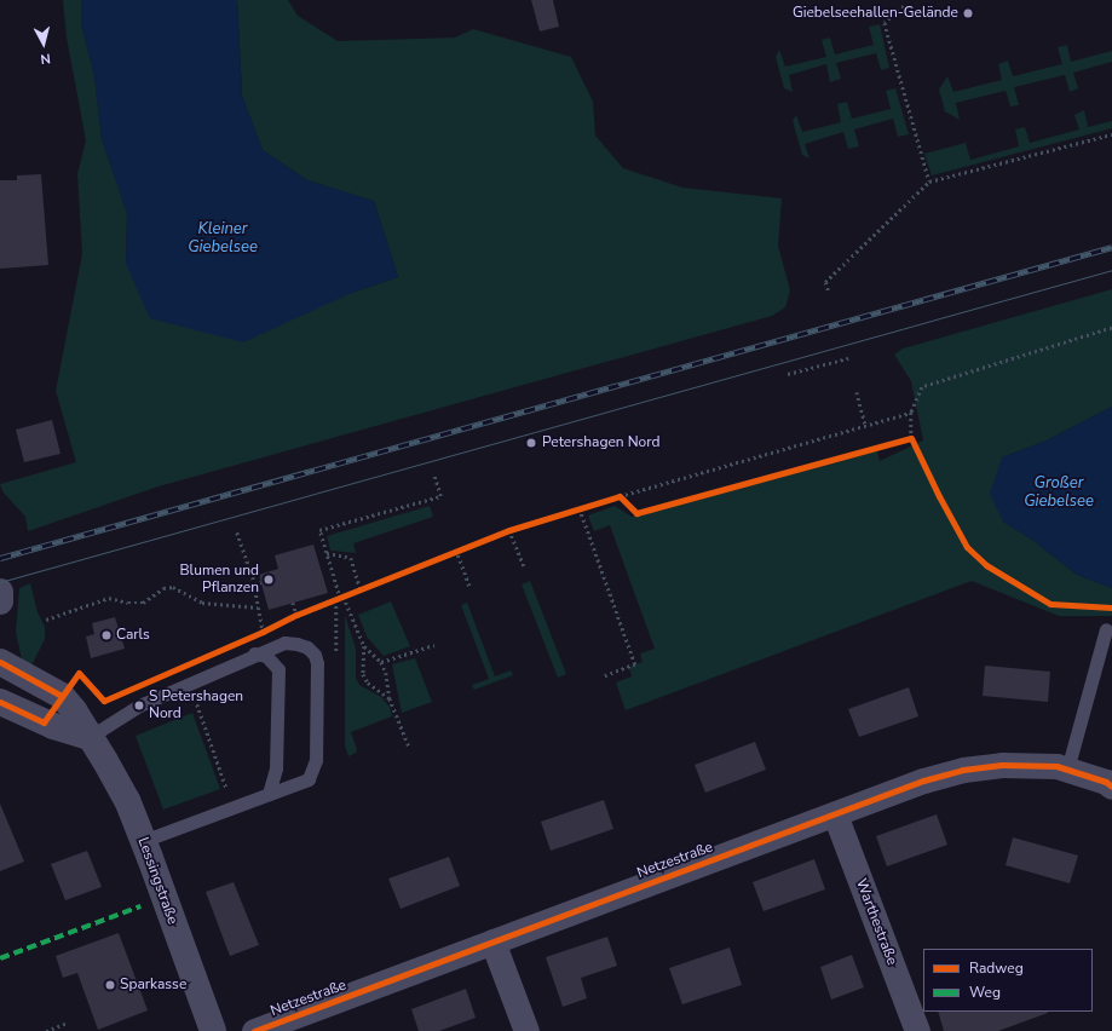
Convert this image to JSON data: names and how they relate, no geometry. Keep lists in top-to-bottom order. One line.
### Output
{"streets":{"street":["Netzestraße","Lessingstraße","Warthestraße"]},"crossings":[["Netzestraße","Warthestraße"]],"water":["Kleiner Giebelsee","Großer Giebelsee"],"places":["Giebelseehallen-Gelände","Petershagen Nord","Blumen und Pflanzen","Carls","S Petershagen Nord","Sparkasse"],"legend":["Radweg","Weg"],"north":"bottom"}
